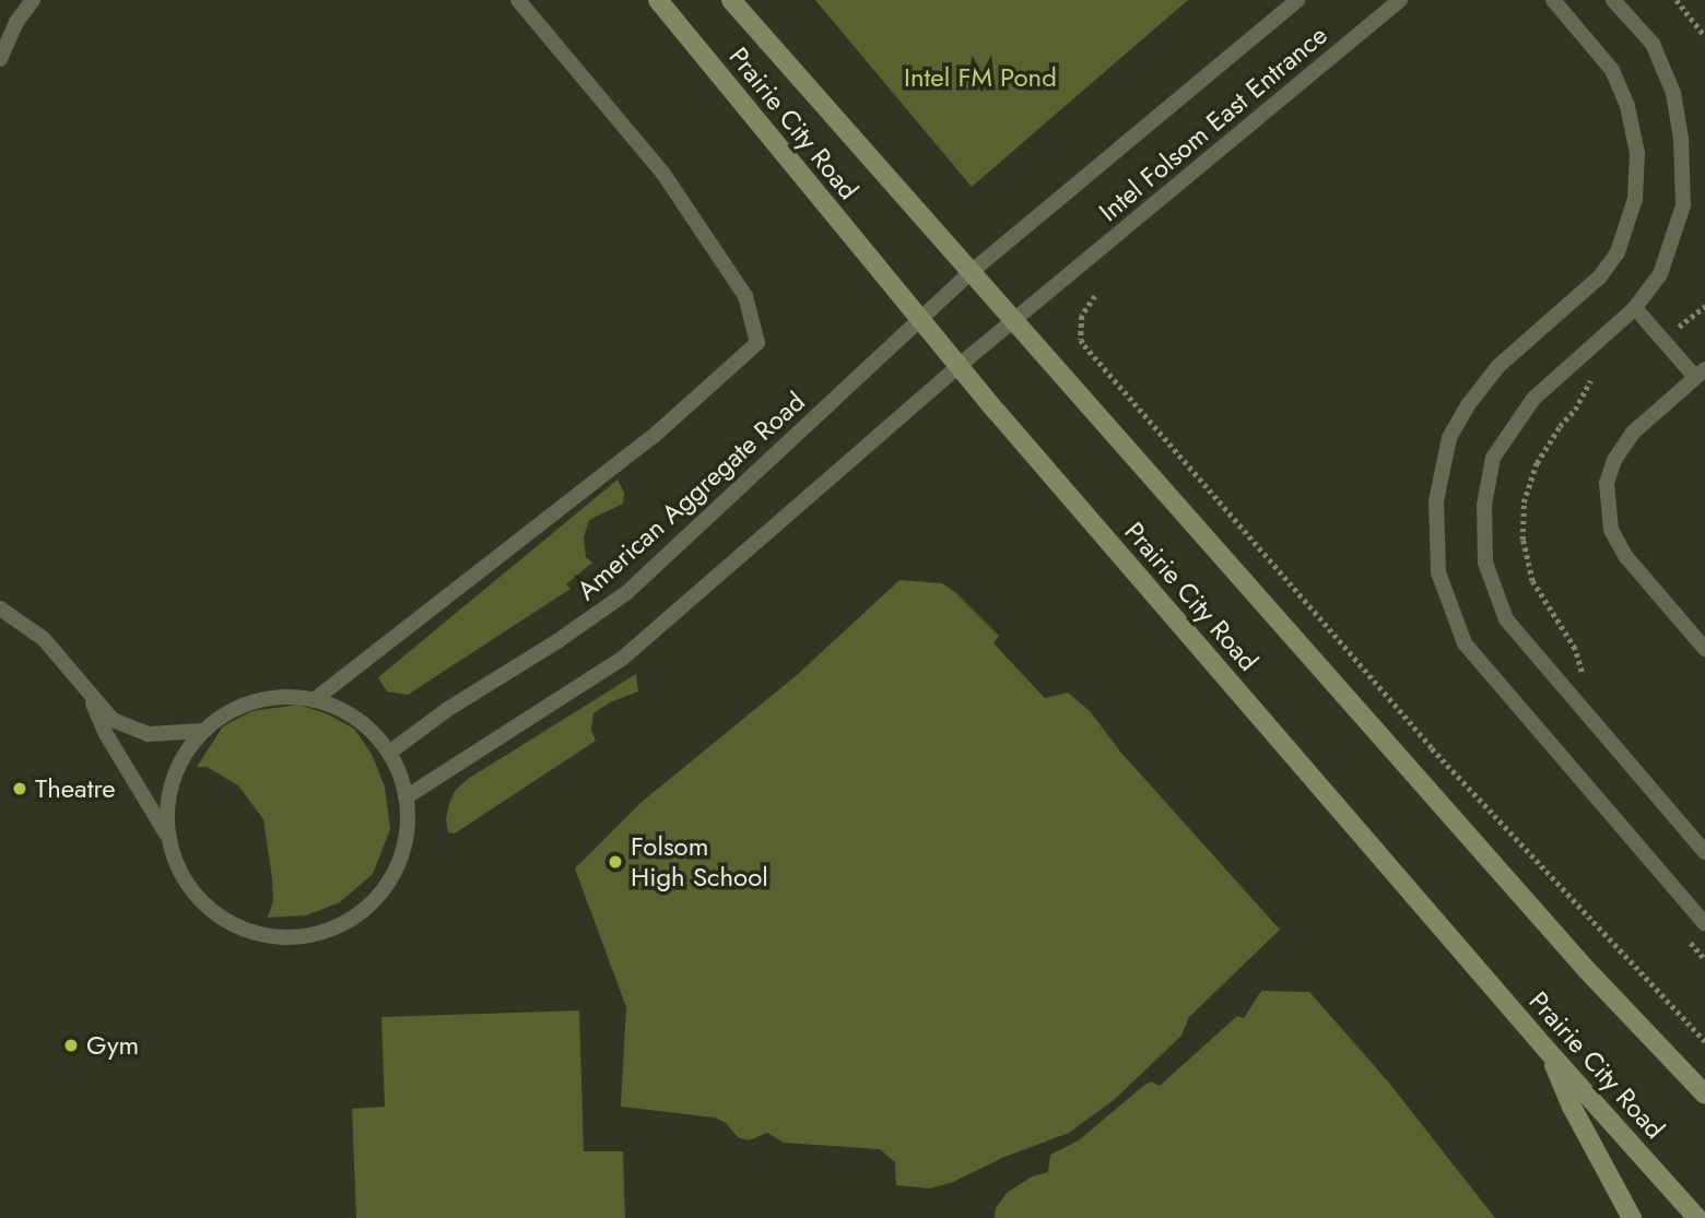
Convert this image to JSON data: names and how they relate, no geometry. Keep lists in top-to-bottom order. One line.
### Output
{"streets":{"main road":["Prairie City Road"],"lane":["Intel Folsom East Entrance","American Aggregate Road"]},"crossings":[["Prairie City Road","Intel Folsom East Entrance"],["Prairie City Road","American Aggregate Road"],["Intel Folsom East Entrance","American Aggregate Road"]],"parks":["Intel FM Pond"],"places":["Theatre","Folsom High School","Gym"]}
